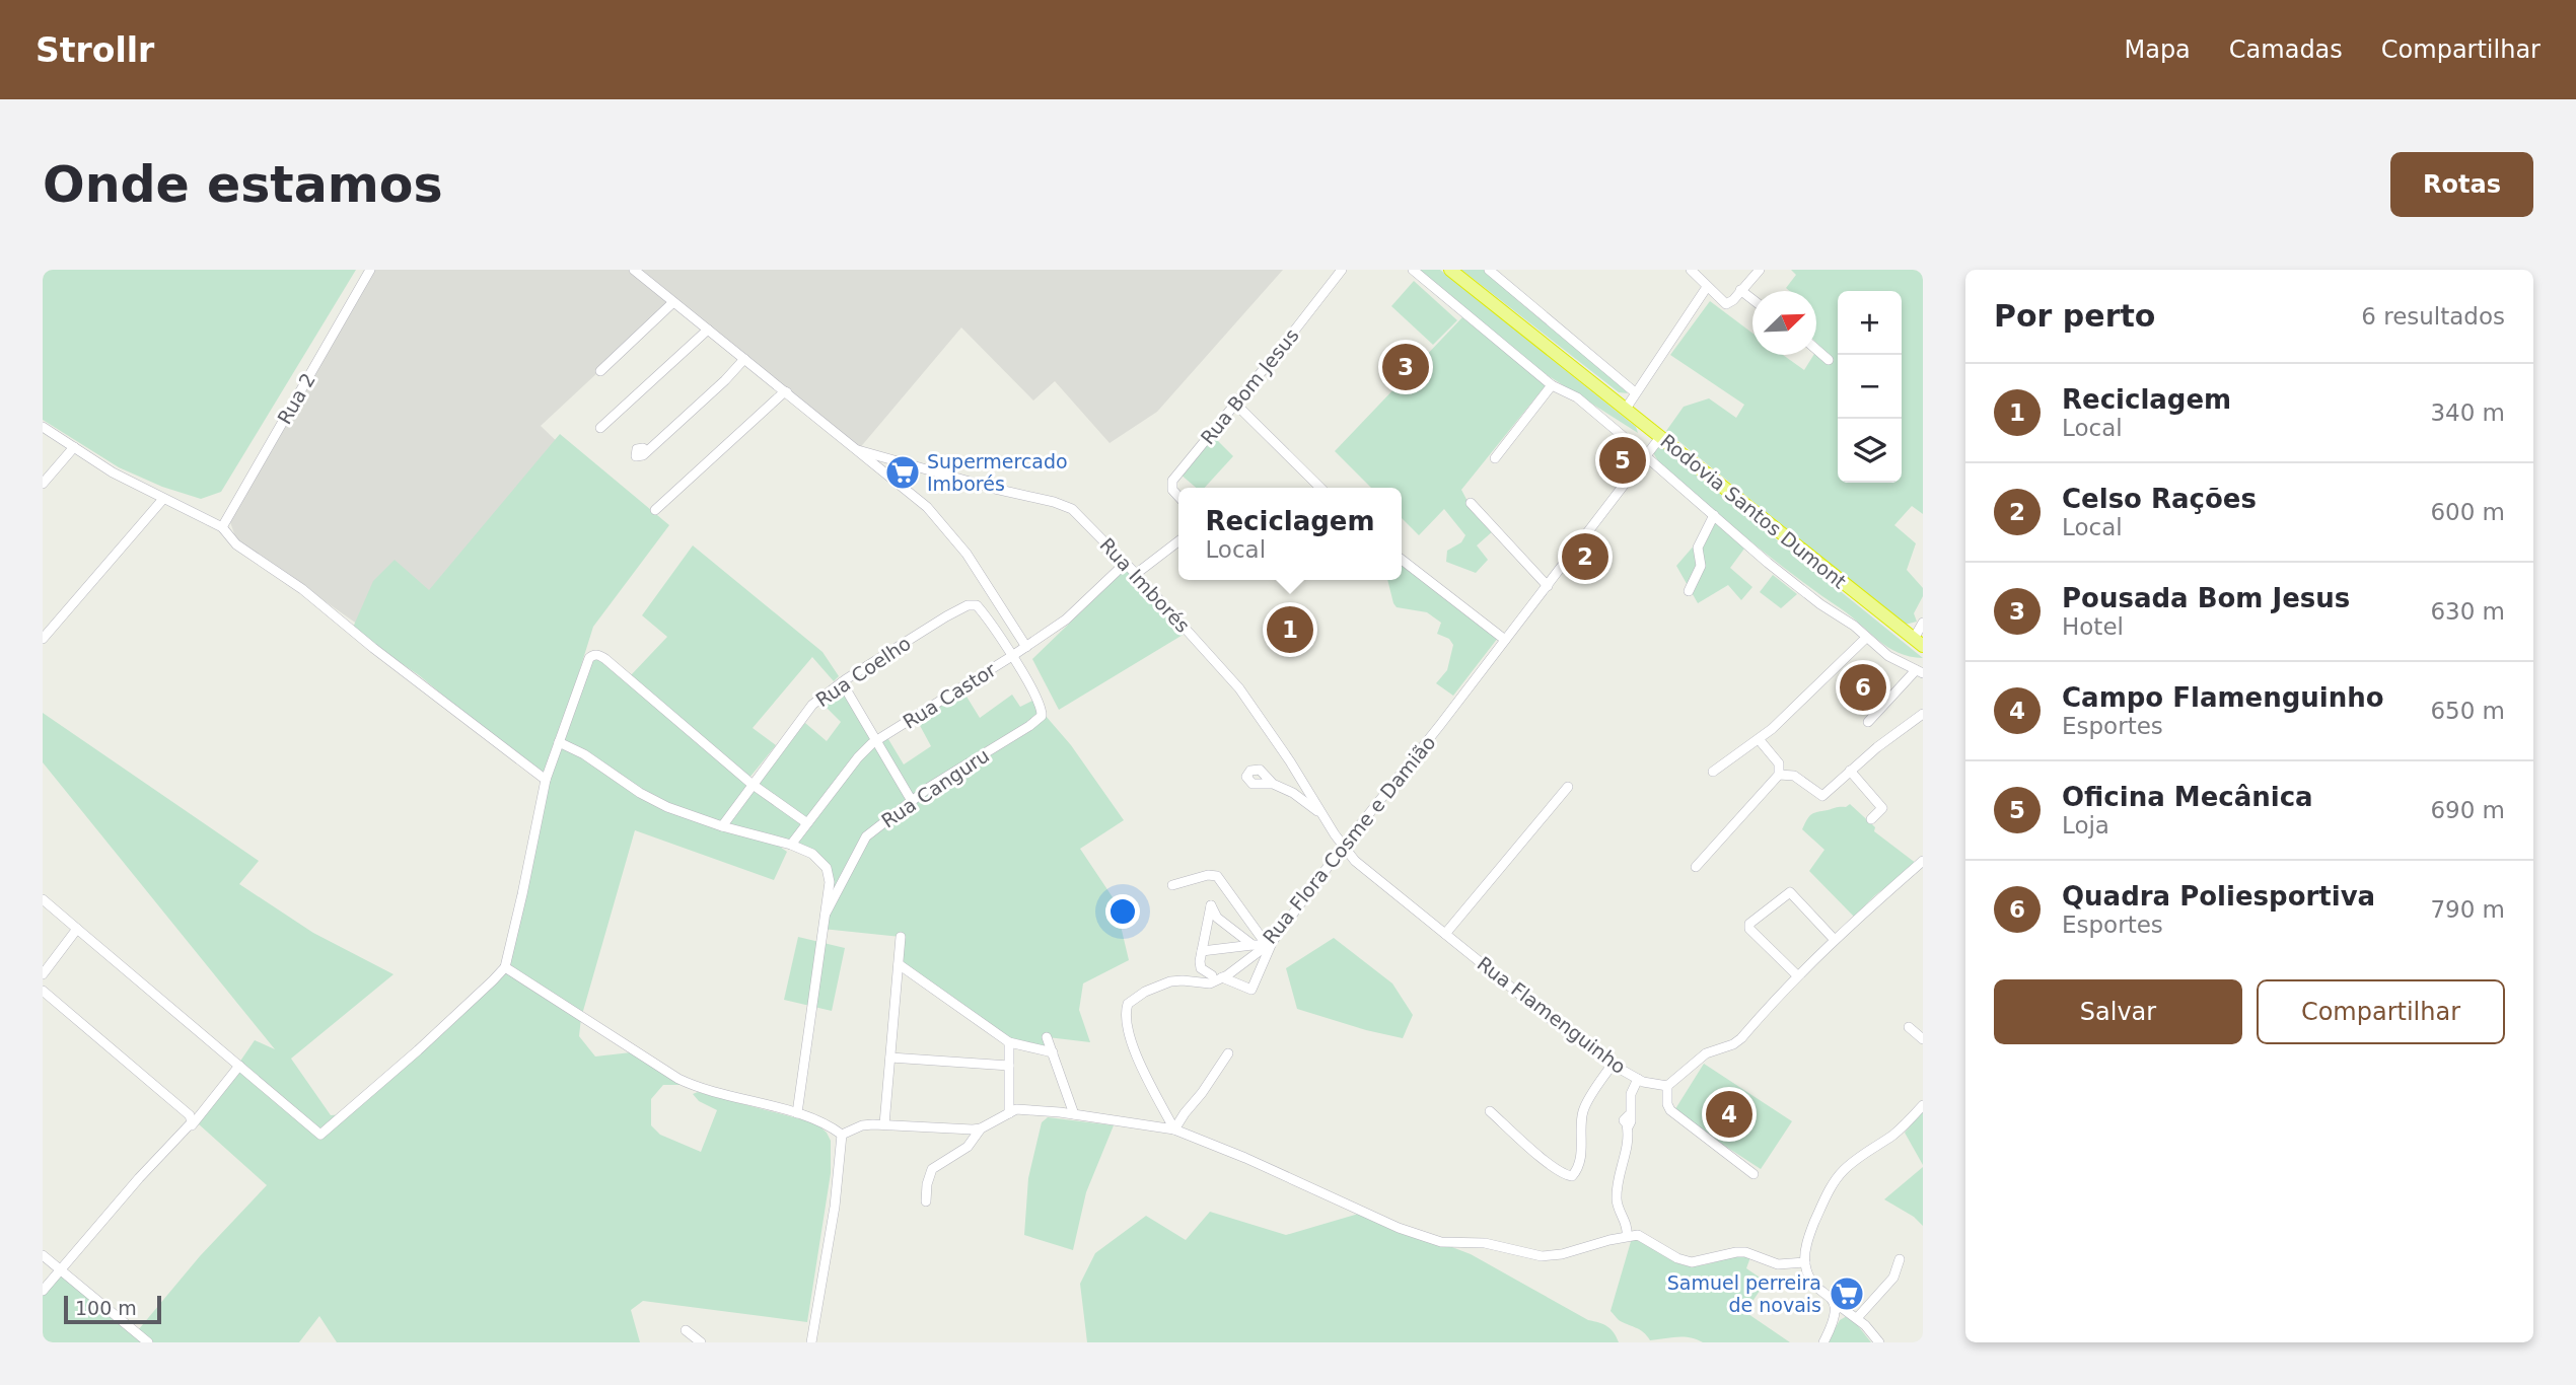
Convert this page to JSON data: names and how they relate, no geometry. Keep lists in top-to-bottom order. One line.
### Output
{"streets":{"highway":["Rodovia Santos Dumont"],"street":["Rua Bom Jesus","Rua 2","Rua Imborés","Rua Coelho","Rua Castor","Rua Canguru","Rua Flora Cosme e Damião","Rua Flamenguinho"]},"crossings":[["Rodovia Santos Dumont","Rua Flora Cosme e Damião"],["Rua Imborés","Rua Castor"],["Rua Imborés","Rua Flora Cosme e Damião"],["Rua Imborés","Rua Flamenguinho"],["Rua Coelho","Rua Castor"],["Rua Coelho","Rua Canguru"],["Rua Castor","Rua Canguru"],["Rua Flora Cosme e Damião","Rua Flamenguinho"]],"places":{"supermarket":["Supermercado Imborés","Samuel perreira de novais"]},"scale_bar":"100 m","north":"top right","page":{"header":"Strollr","nav":["Mapa","Camadas","Compartilhar"],"buttons":["Rotas",["Salvar","Compartilhar"]],"title":"Onde estamos","heading":["Por perto","6 resultados"],"map_buttons":["+","−"],"pins":["3","5","2","1","6","4"],"list":[{"mark":"1","name":"Reciclagem","note":"Local","value":"340 m"},{"mark":"2","name":"Celso Rações","note":"Local","value":"600 m"},{"mark":"3","name":"Pousada Bom Jesus","note":"Hotel","value":"630 m"},{"mark":"4","name":"Campo Flamenguinho","note":"Esportes","value":"650 m"},{"mark":"5","name":"Oficina Mecânica","note":"Loja","value":"690 m"},{"mark":"6","name":"Quadra Poliesportiva","note":"Esportes","value":"790 m"}],"popup":["Reciclagem","Local"],"scale":"100 m"}}
